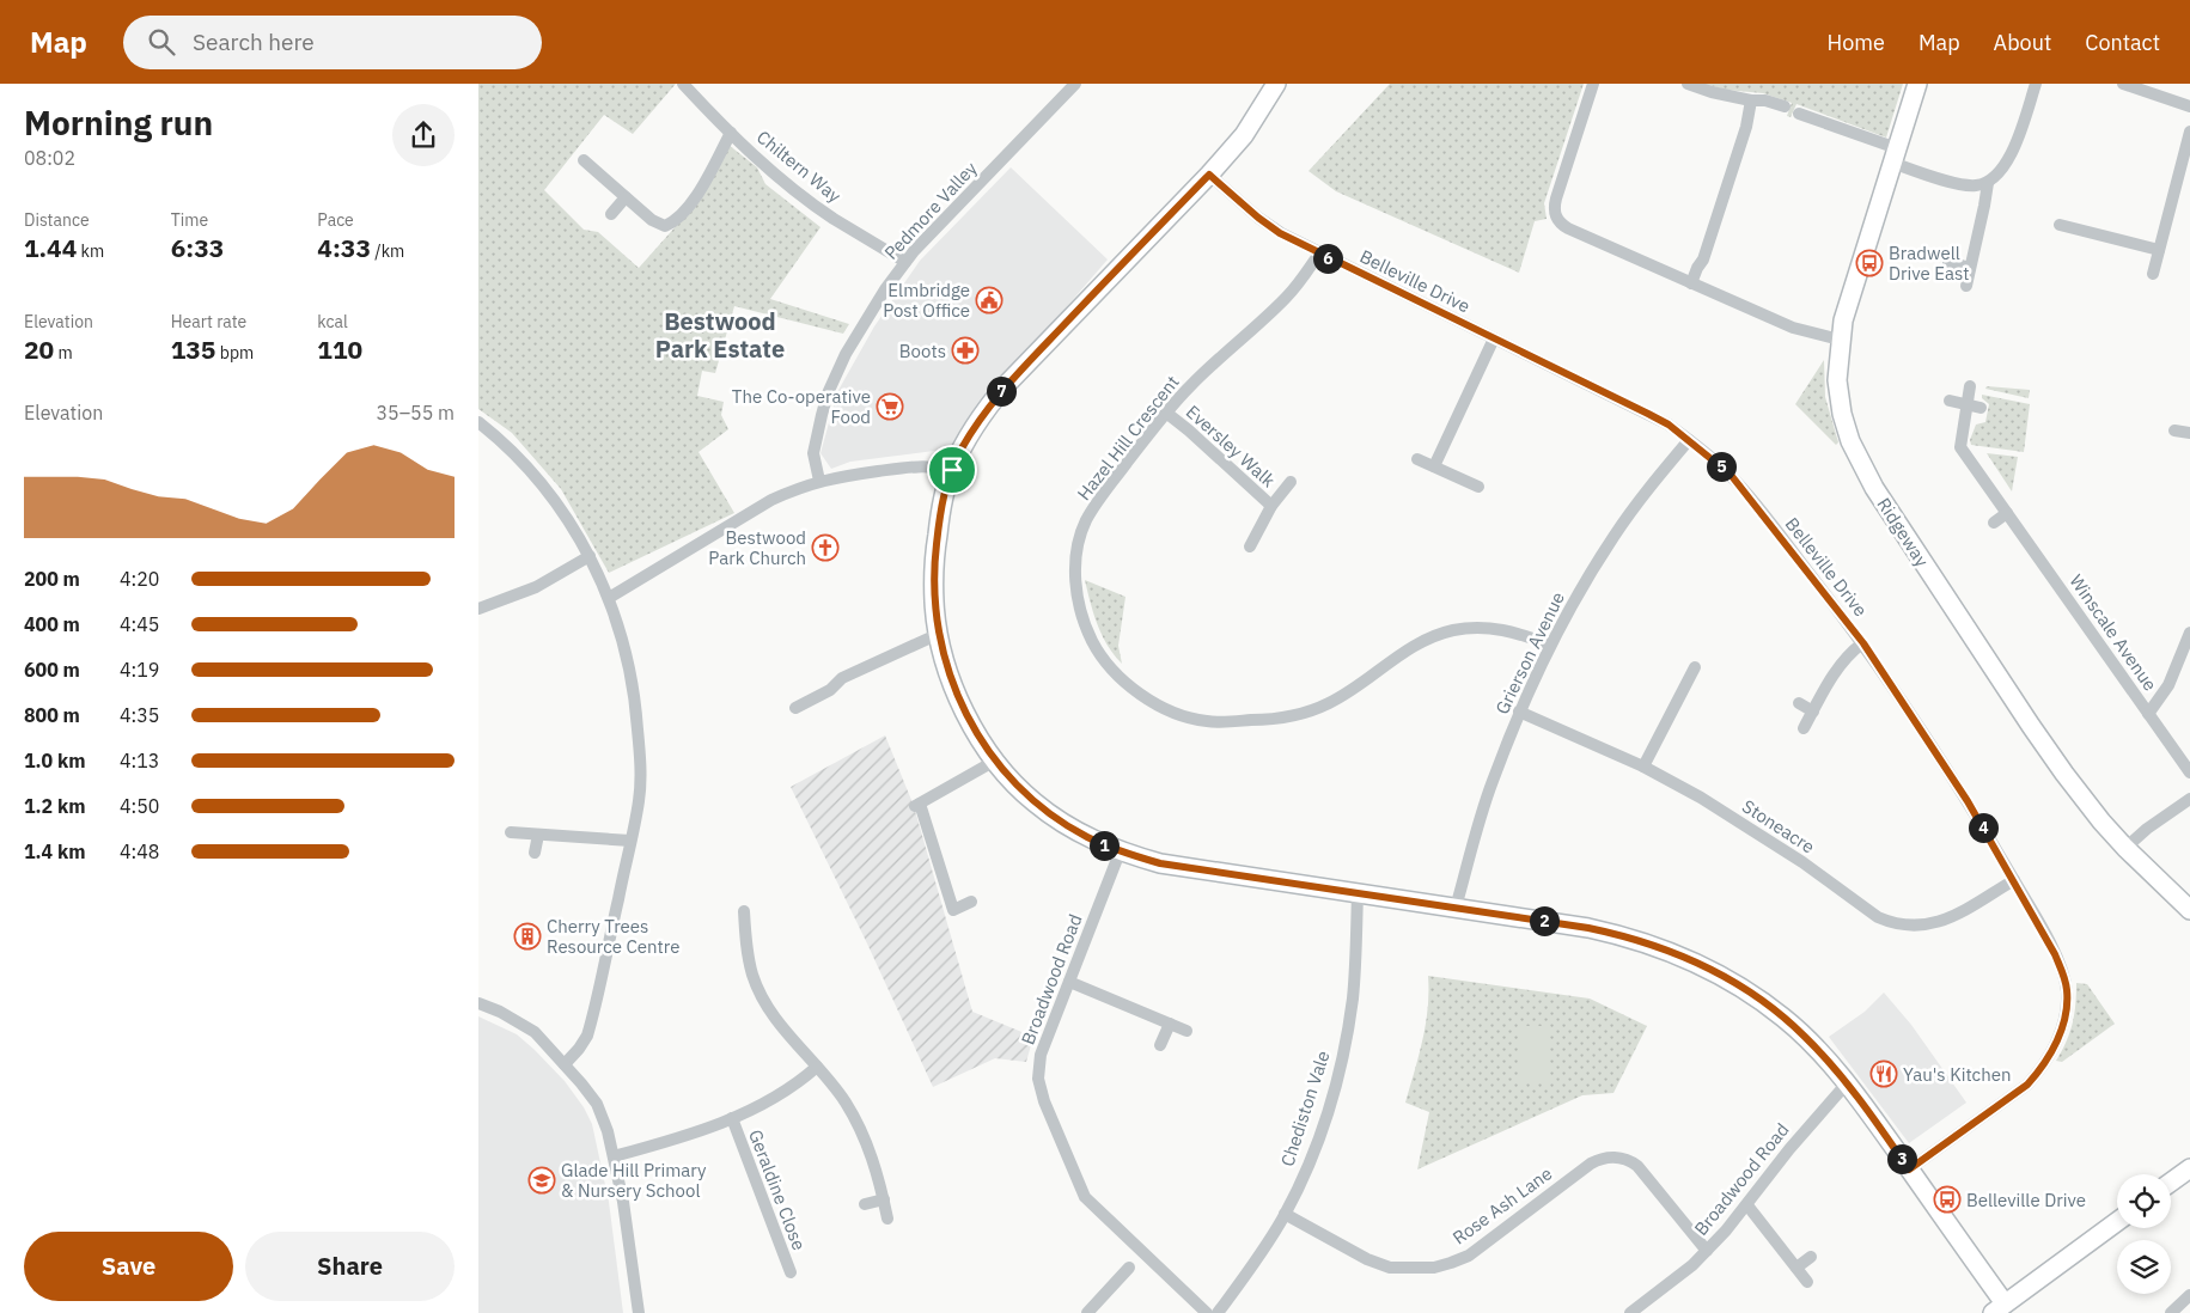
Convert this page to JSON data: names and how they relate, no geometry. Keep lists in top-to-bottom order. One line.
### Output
{"streets":{"street":["Chiltern Way","Pedmore Valley","Belleville Drive","Hazel Hill Crescent","Eversley Walk","Ridgeway","Winscale Avenue","Grierson Avenue","Stoneacre","Broadwood Road","Chediston Vale","Geraldine Close","Rose Ash Lane"]},"crossings":[["Chiltern Way","Pedmore Valley"],["Belleville Drive","Hazel Hill Crescent"],["Belleville Drive","Grierson Avenue"],["Belleville Drive","Stoneacre"],["Hazel Hill Crescent","Eversley Walk"],["Hazel Hill Crescent","Grierson Avenue"],["Grierson Avenue","Stoneacre"],["Broadwood Road","Rose Ash Lane"],["Chediston Vale","Rose Ash Lane"]],"districts":["Bestwood Park Estate"],"places":{"bus stop":["Bradwell Drive East","Belleville Drive"],"public building":["Elmbridge Post Office"],"pharmacy":["Boots"],"supermarket":["The Co-operative Food"],"church":["Bestwood Park Church"],"building":["Cherry Trees Resource Centre"],"restaurant":["Yau's Kitchen"],"school or university":["Glade Hill Primary & Nursery School"]},"page":{"header":"Map","search":"Search here","nav":["Home","Map","About","Contact"],"heading":["Morning run","08:02"],"stats":[["Distance","1.44 km"],["Time","6:33"],["Pace","4:33 /km"],["Elevation","20 m"],["Heart rate","135 bpm"],["kcal","110"]],"pins":["6","7","5","4","1","2","3"],"chart":["Elevation","35–55 m"],"list":[{"name":"200 m","note":"4:20"},{"name":"400 m","note":"4:45"},{"name":"600 m","note":"4:19"},{"name":"800 m","note":"4:35"},{"name":"1.0 km","note":"4:13"},{"name":"1.2 km","note":"4:50"},{"name":"1.4 km","note":"4:48"}],"buttons":["Save","Share"]}}
